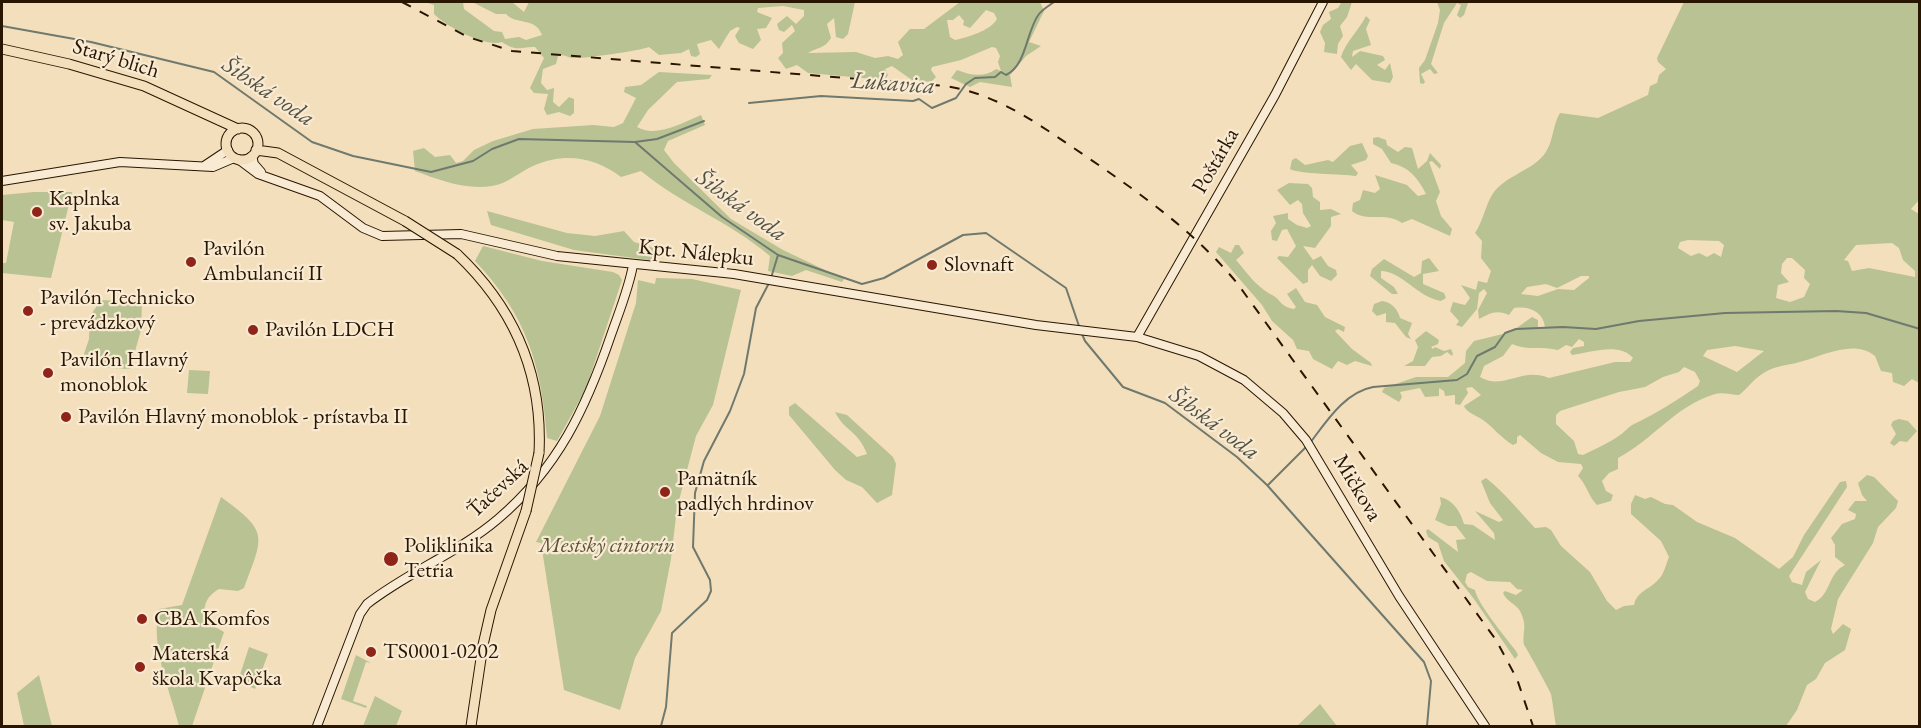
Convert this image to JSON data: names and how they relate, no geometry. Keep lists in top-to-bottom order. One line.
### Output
{"streets":{"main road":["Starý blich","Poštárka","Kpt. Nálepku","Mičkova","Ťačevská"]},"crossings":[["Starý blich","Kpt. Nálepku"],["Poštárka","Kpt. Nálepku"],["Poštárka","Mičkova"],["Kpt. Nálepku","Mičkova"],["Kpt. Nálepku","Ťačevská"]],"water":["Lukavica","Šibská voda"],"parks":["Mestský cintorín"],"places":["Kaplnka sv. Jakuba","Pavilón Ambulancií II","Slovnaft","Pavilón Technicko - prevádzkový","Pavilón LDCH","Pavilón Hlavný monoblok","Pavilón Hlavný monoblok - prístavba II","Pamätník padlých hrdinov","Poliklinika Tetria","CBA Komfos","TS0001-0202","Materská škola Kvapôčka"]}
